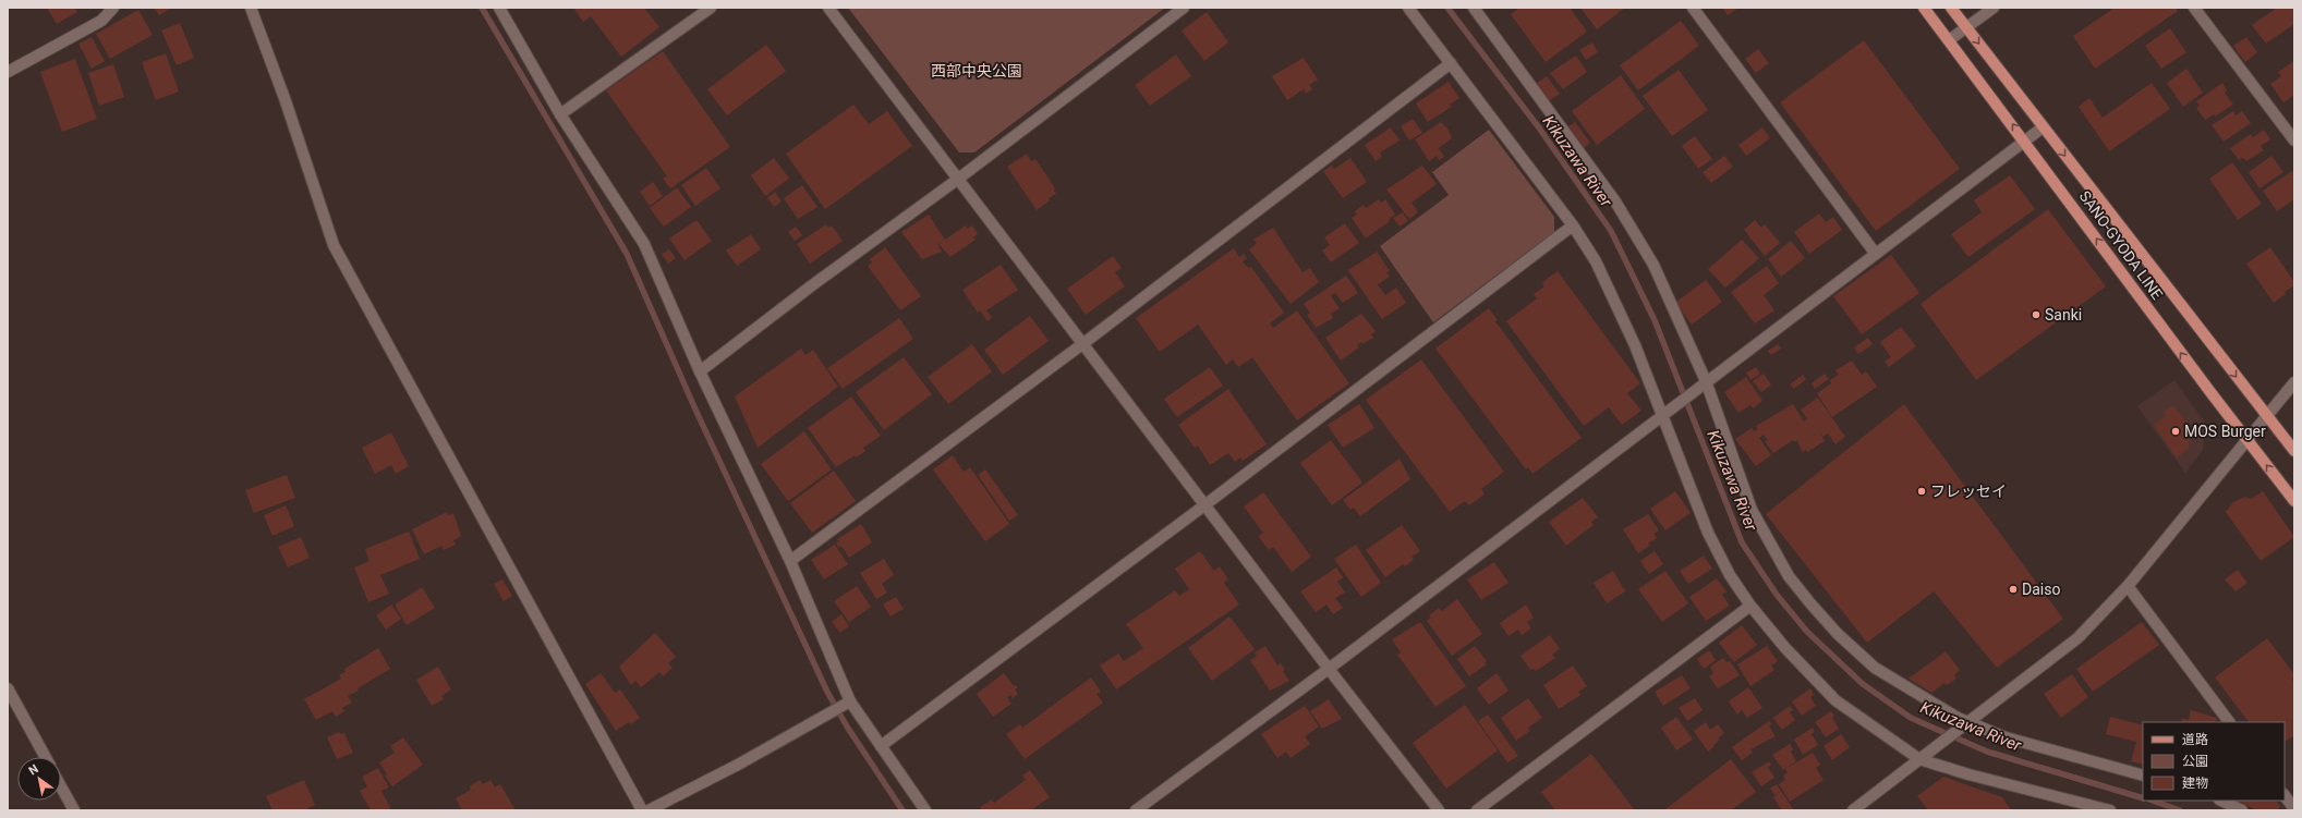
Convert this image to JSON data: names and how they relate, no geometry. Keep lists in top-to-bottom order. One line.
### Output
{"streets":{"main road":["SANO-GYODA LINE"]},"water":["Kikuzawa River"],"parks":["西部中央公園"],"places":["Sanki","MOS Burger","フレッセイ","Daiso"],"legend":["道路","公園","建物"],"north":"top left"}
